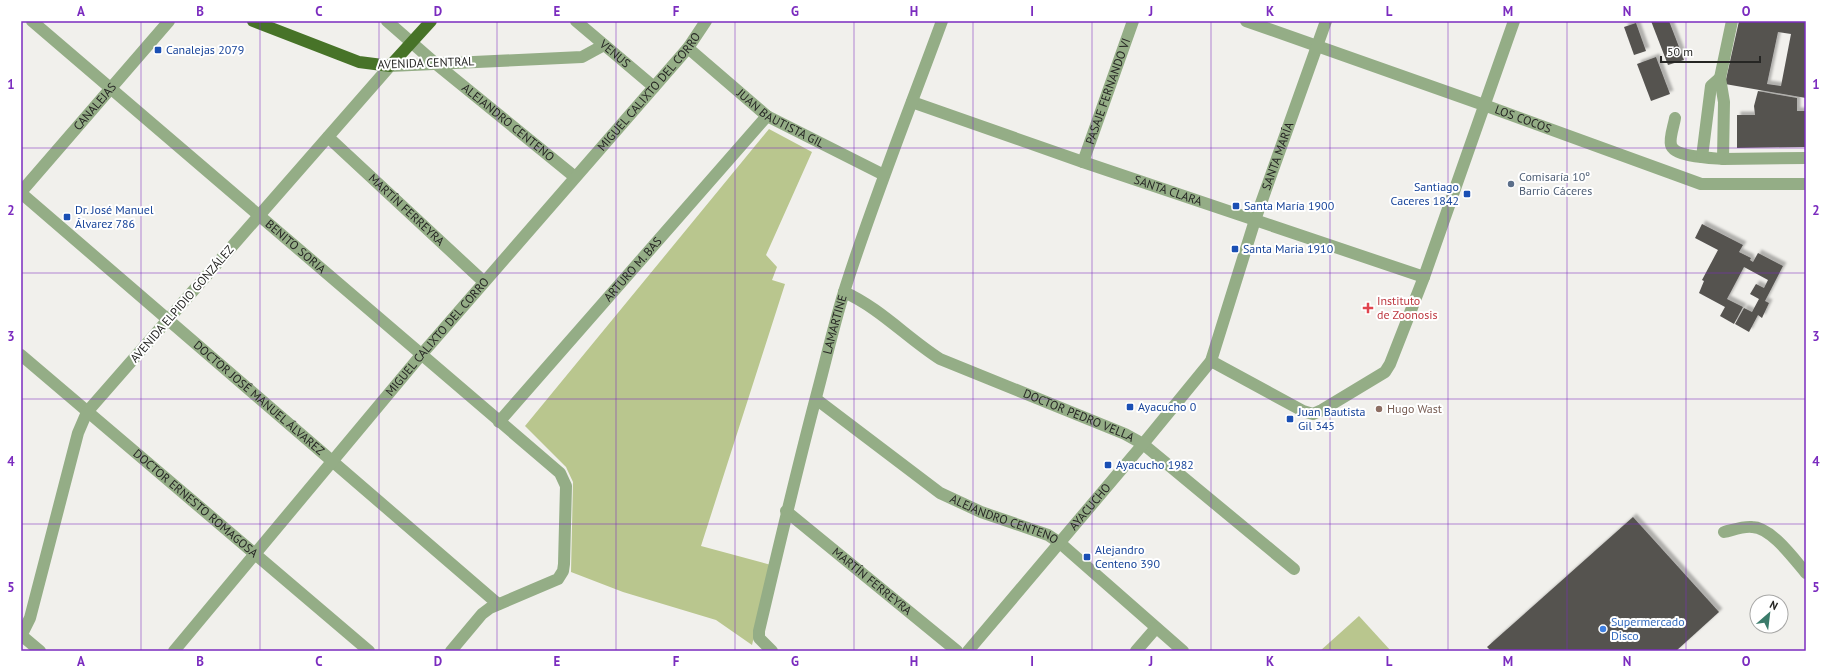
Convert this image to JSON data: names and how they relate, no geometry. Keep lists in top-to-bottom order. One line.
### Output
{"streets":{"main road":["AVENIDA CENTRAL","AVENIDA ELPIDIO GONZÁLEZ"],"street":["VENUS","MIGUEL CALIXTO DEL CORRO","PASAJE FERNANDO VI","CANALEJAS","JUAN BAUTISTA GIL","LOS COCOS","ALEJANDRO CENTENO","SANTA MARÍA","SANTA CLARA","MARTÍN FERREYRA","BENITO SORIA","ARTURO M. BAS","LAMARTINE","DOCTOR JOSÉ MANUEL ÁLVAREZ","DOCTOR PEDRO VELLA","DOCTOR ERNESTO ROMAGOSA","AYACUCHO"]},"crossings":[["VENUS","AVENIDA CENTRAL"],["VENUS","MIGUEL CALIXTO DEL CORRO"],["AVENIDA CENTRAL","ALEJANDRO CENTENO"],["AVENIDA CENTRAL","AVENIDA ELPIDIO GONZÁLEZ"],["MIGUEL CALIXTO DEL CORRO","JUAN BAUTISTA GIL"],["MIGUEL CALIXTO DEL CORRO","ALEJANDRO CENTENO"],["MIGUEL CALIXTO DEL CORRO","MARTÍN FERREYRA"],["MIGUEL CALIXTO DEL CORRO","BENITO SORIA"],["MIGUEL CALIXTO DEL CORRO","DOCTOR JOSÉ MANUEL ÁLVAREZ"],["MIGUEL CALIXTO DEL CORRO","DOCTOR ERNESTO ROMAGOSA"],["PASAJE FERNANDO VI","SANTA CLARA"],["CANALEJAS","BENITO SORIA"],["CANALEJAS","DOCTOR JOSÉ MANUEL ÁLVAREZ"],["JUAN BAUTISTA GIL","ARTURO M. BAS"],["JUAN BAUTISTA GIL","LAMARTINE"],["LOS COCOS","SANTA MARÍA"],["ALEJANDRO CENTENO","AVENIDA ELPIDIO GONZÁLEZ"],["ALEJANDRO CENTENO","LAMARTINE"],["ALEJANDRO CENTENO","AYACUCHO"],["SANTA MARÍA","SANTA CLARA"],["SANTA MARÍA","AYACUCHO"],["SANTA CLARA","LAMARTINE"],["MARTÍN FERREYRA","AVENIDA ELPIDIO GONZÁLEZ"],["MARTÍN FERREYRA","LAMARTINE"],["BENITO SORIA","ARTURO M. BAS"],["BENITO SORIA","AVENIDA ELPIDIO GONZÁLEZ"],["BENITO SORIA","DOCTOR JOSÉ MANUEL ÁLVAREZ"],["AVENIDA ELPIDIO GONZÁLEZ","DOCTOR JOSÉ MANUEL ÁLVAREZ"],["AVENIDA ELPIDIO GONZÁLEZ","DOCTOR ERNESTO ROMAGOSA"],["LAMARTINE","DOCTOR PEDRO VELLA"],["DOCTOR PEDRO VELLA","AYACUCHO"]],"places":{"transit":["Canalejas 2079","Santiago Caceres 1842","Santa María 1900","Dr. José Manuel Álvarez 786","Santa Maria 1910","Ayacucho 0","Juan Bautista Gil 345","Ayacucho 1982","Alejandro Centeno 390"],"other":["Comisaría 10º Barrio Cáceres","Hugo Wast","Supermercado Disco"],"health":["Instituto de Zoonosis"]},"scale_bar":"50 m","north":"top right","grid":{"columns":["A","B","C","D","E","F","G","H","I","J","K","L","M","N","O"],"rows":["1","2","3","4","5"]}}
